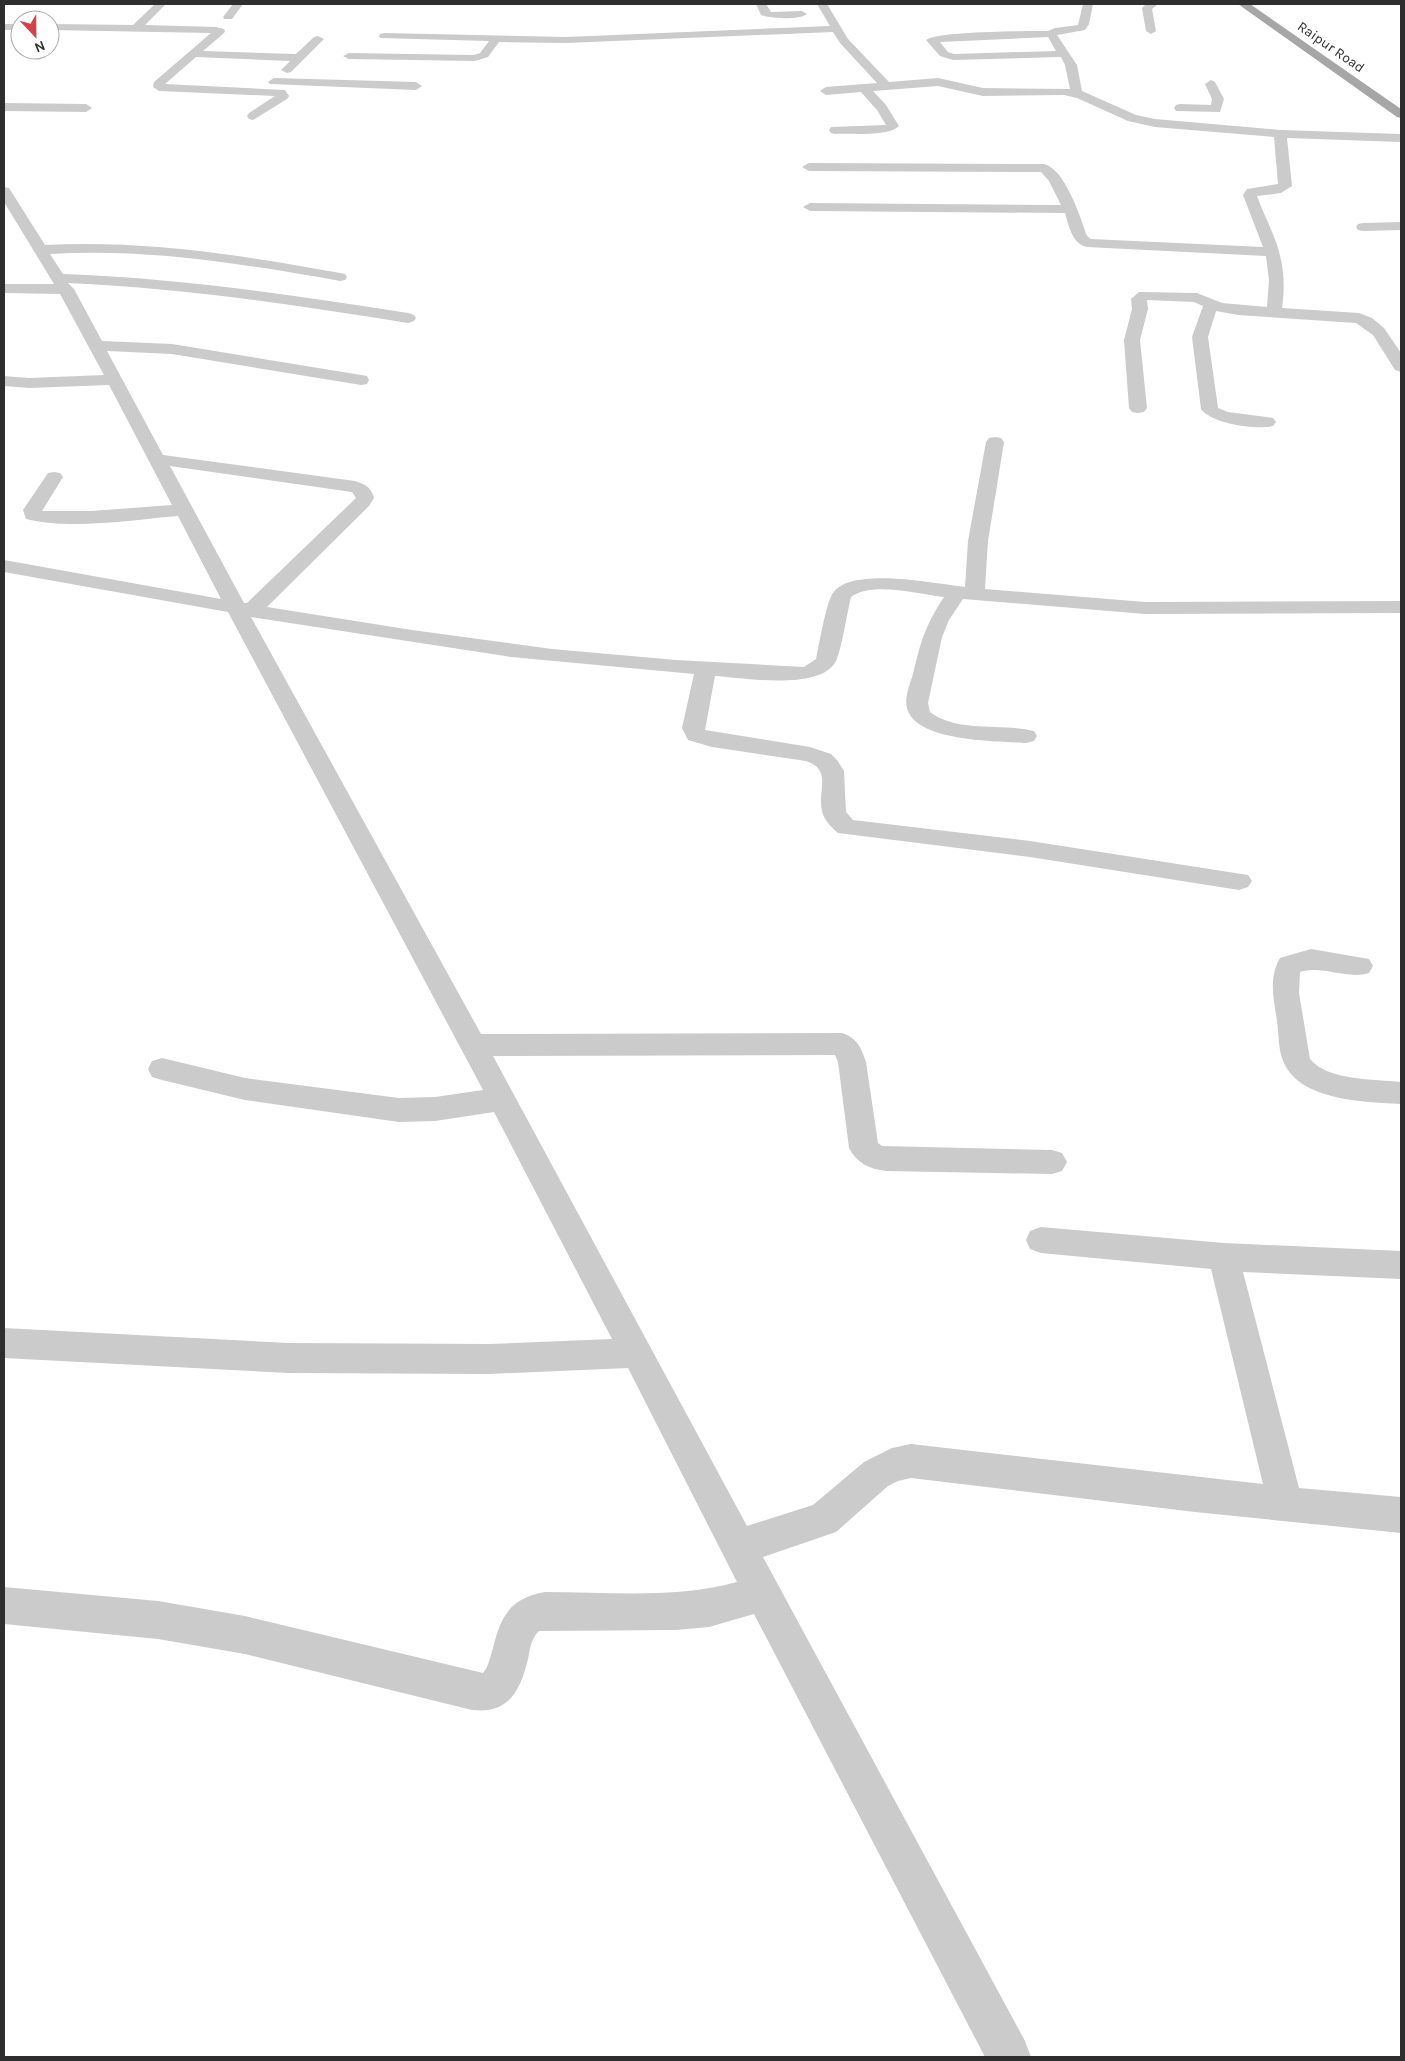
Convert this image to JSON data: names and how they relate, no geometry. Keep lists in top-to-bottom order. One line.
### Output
{"streets":{"main road":["Raipur Road"]},"north":"bottom"}
